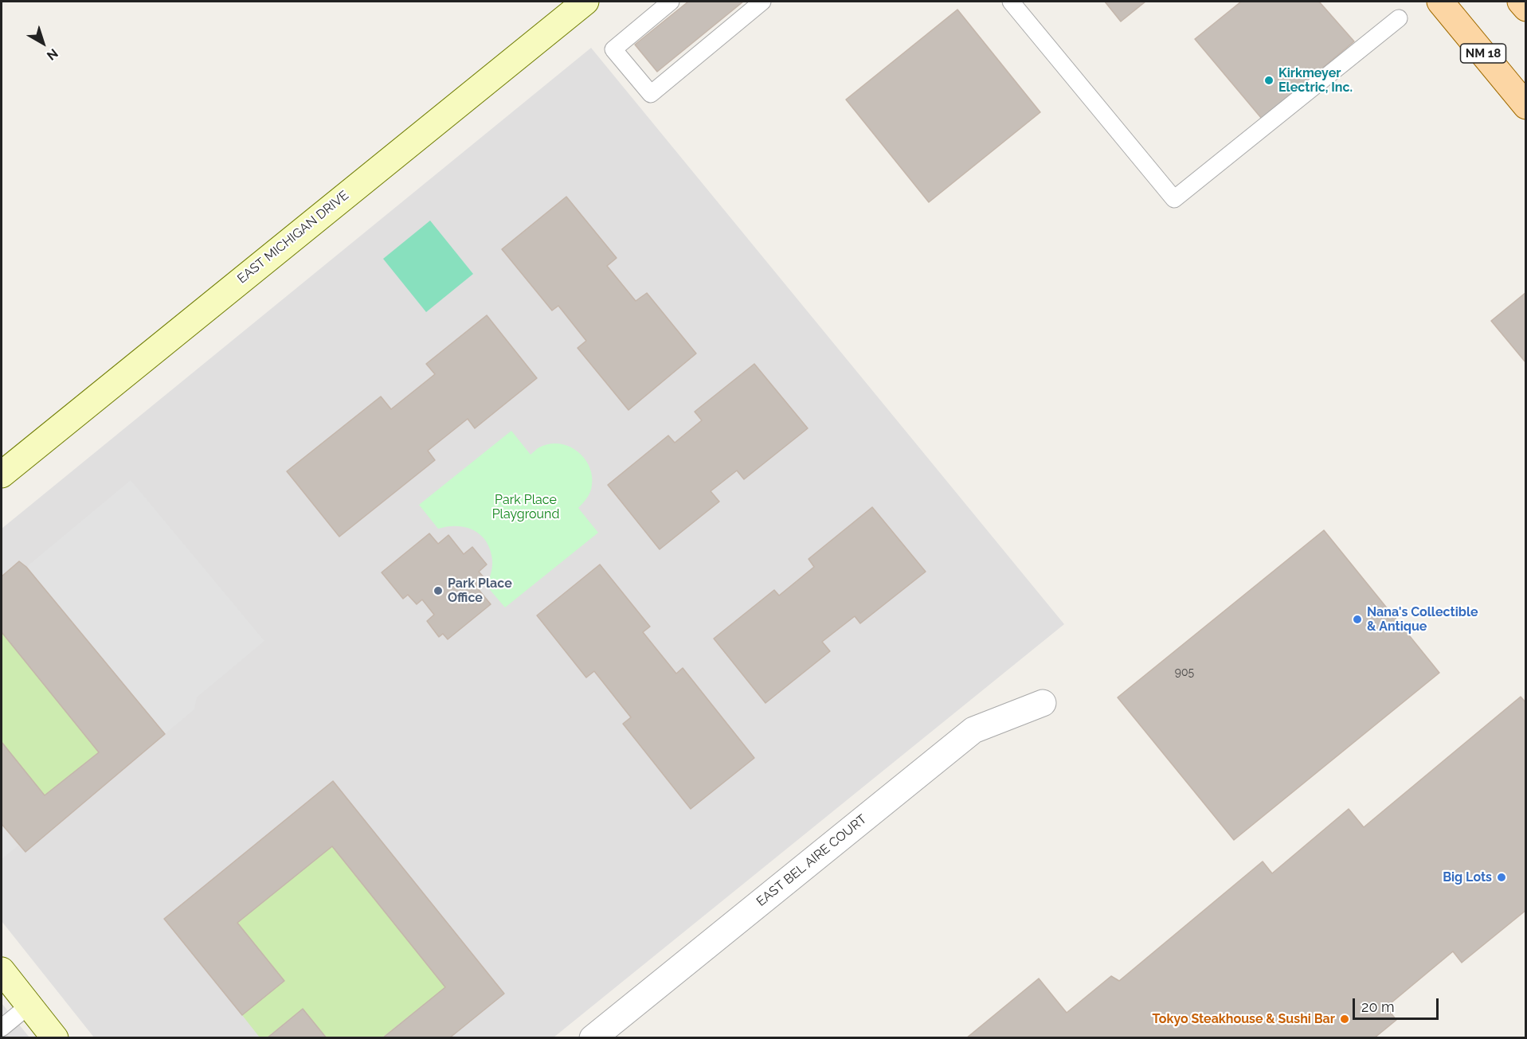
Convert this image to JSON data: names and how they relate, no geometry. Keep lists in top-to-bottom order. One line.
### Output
{"streets":{"main road":["NM 18"],"street":["EAST MICHIGAN DRIVE","EAST BEL AIRE COURT"]},"parks":["Park Place Playground"],"places":["Kirkmeyer Electric, Inc.","Park Place Office","Nana's Collectible & Antique","Big Lots","Tokyo Steakhouse & Sushi Bar"],"house_numbers":["905"],"scale_bar":"20 m","north":"bottom right"}
